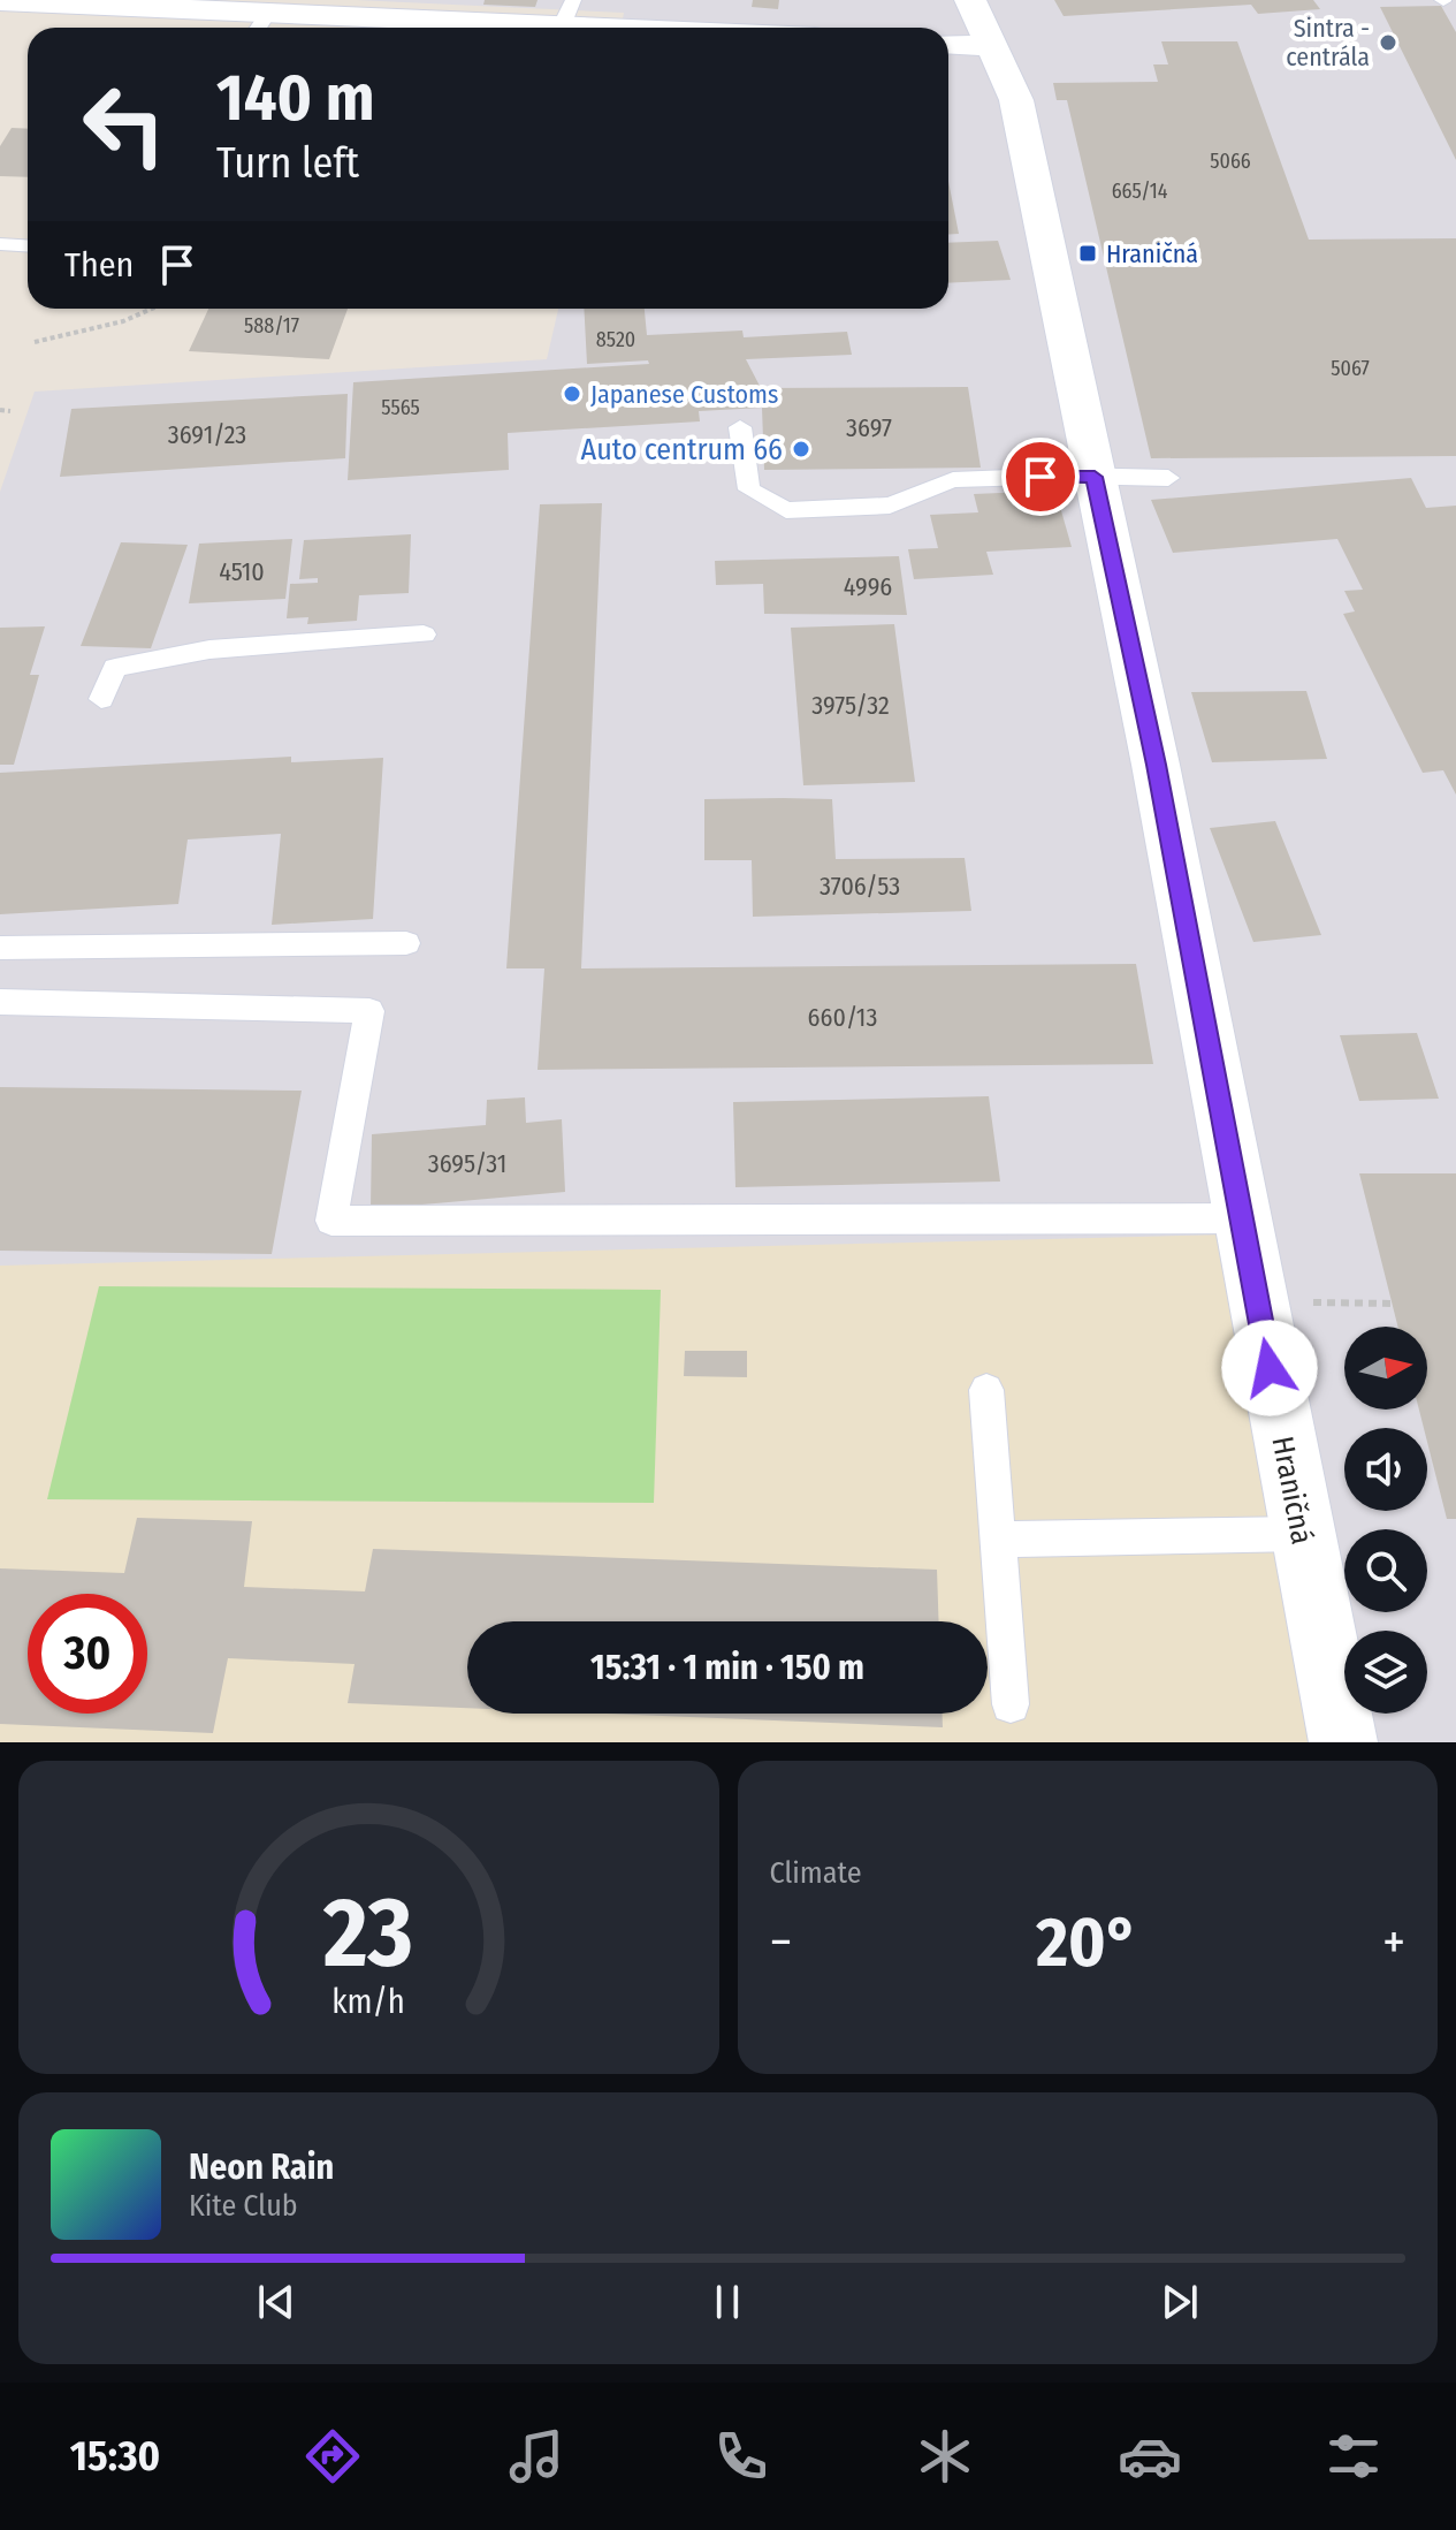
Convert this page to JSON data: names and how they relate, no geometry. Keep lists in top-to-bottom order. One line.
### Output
{"streets":{"street":["Hraničná"]},"places":{"other":["Sintra - centrála","Japanese Customs","Auto centrum 66"],"transit":["Hraničná"]},"house_numbers":["5066","665/14","588/17","8520","5067","5565","3697","3691/23","4510","4996","3975/32","3706/53","660/13","3695/31"],"north":"right","page":{"turn":["140 m","Turn left"],"then":"Then","limit":"30","trip":"15:31 · 1 min · 150 m","tile":"Climate","heat":["−","20°","+"],"song":["Neon Rain","Kite Club"],"tabs":"15:30","gauge":["23","km/h"]}}
